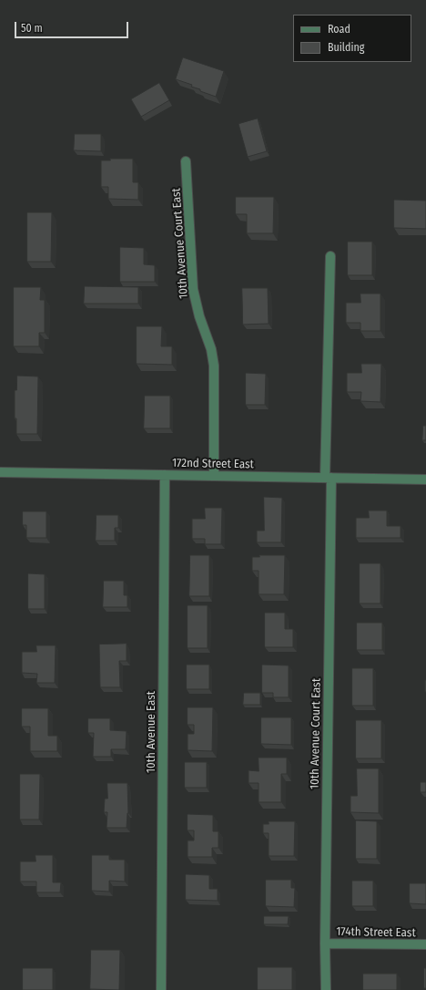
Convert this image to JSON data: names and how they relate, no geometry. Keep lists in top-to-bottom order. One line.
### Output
{"streets":{"street":["10th Avenue Court East","172nd Street East","10th Avenue East","174th Street East"]},"crossings":[["10th Avenue Court East","172nd Street East"],["10th Avenue Court East","174th Street East"],["172nd Street East","10th Avenue East"]],"legend":["Road","Building"],"scale_bar":"50 m"}
